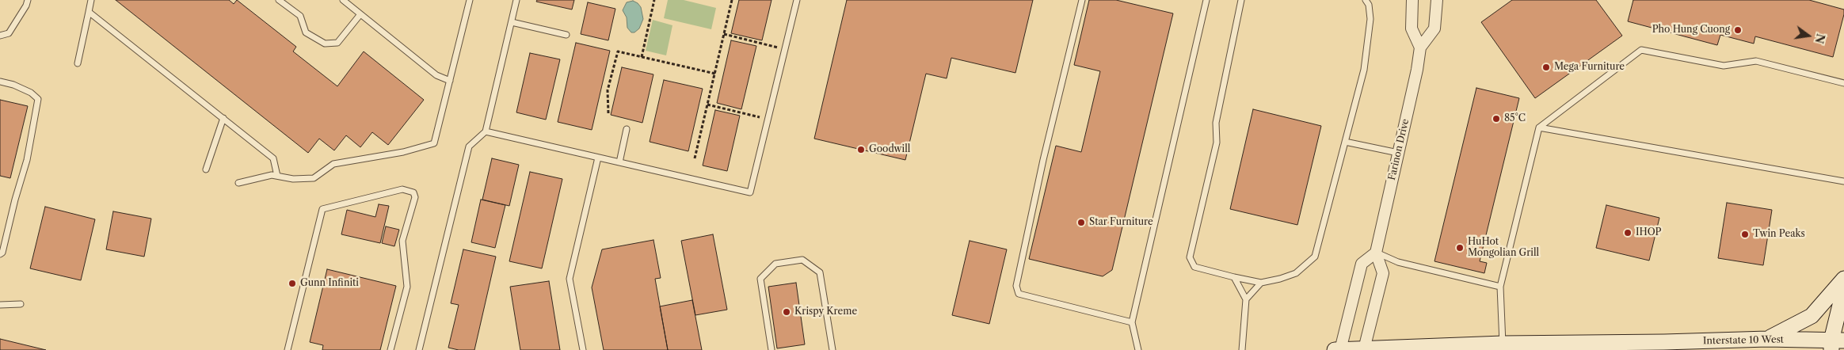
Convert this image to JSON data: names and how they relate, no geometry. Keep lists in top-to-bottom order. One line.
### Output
{"streets":{"main road":["Interstate 10 West"],"street":["Farinon Drive"]},"places":["Pho Hung Cuong","Mega Furniture","85°C","Goodwill","Star Furniture","IHOP","Twin Peaks","HuHot Mongolian Grill","Gunn Infiniti","Krispy Kreme"],"north":"right"}
